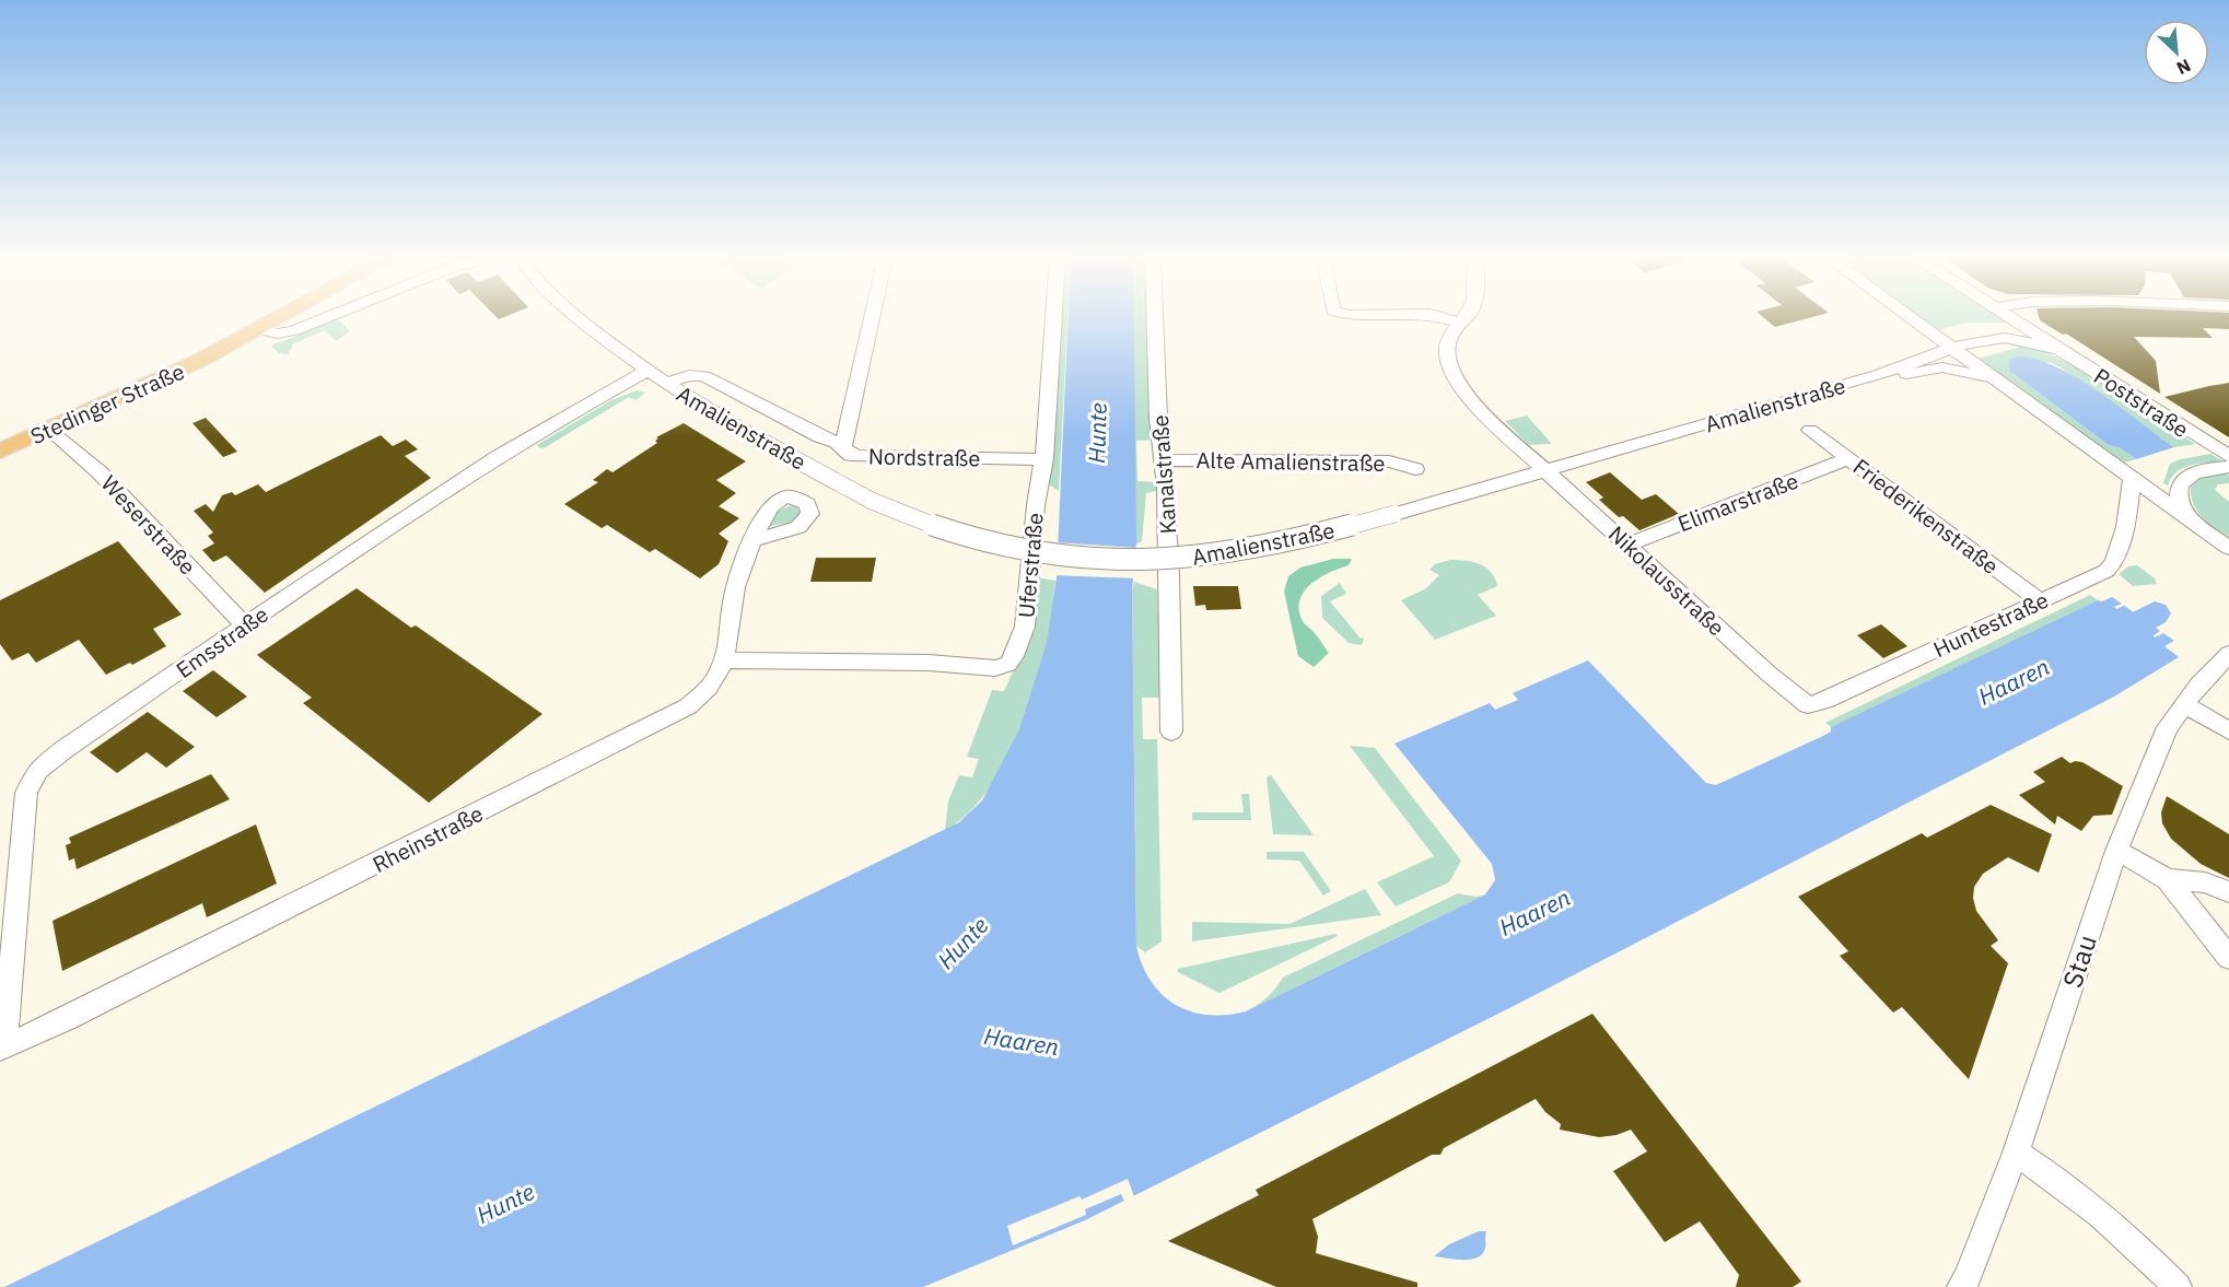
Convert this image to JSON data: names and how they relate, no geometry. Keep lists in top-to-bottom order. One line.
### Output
{"streets":{"main road":["Stedinger Straße"],"street":["Poststraße","Amalienstraße","Nordstraße","Alte Amalienstraße","Kanalstraße","Elimarstraße","Friederikenstraße","Weserstraße","Uferstraße","Nikolausstraße","Huntestraße","Emsstraße","Rheinstraße","Stau"]},"crossings":[["Poststraße","Amalienstraße"],["Stedinger Straße","Weserstraße"],["Amalienstraße","Nordstraße"],["Amalienstraße","Nikolausstraße"],["Nordstraße","Uferstraße"],["Alte Amalienstraße","Kanalstraße"],["Elimarstraße","Friederikenstraße"],["Elimarstraße","Nikolausstraße"],["Friederikenstraße","Huntestraße"],["Weserstraße","Emsstraße"],["Uferstraße","Rheinstraße"],["Nikolausstraße","Huntestraße"],["Emsstraße","Rheinstraße"]],"water":["Hunte","Haaren"],"north":"bottom right"}
